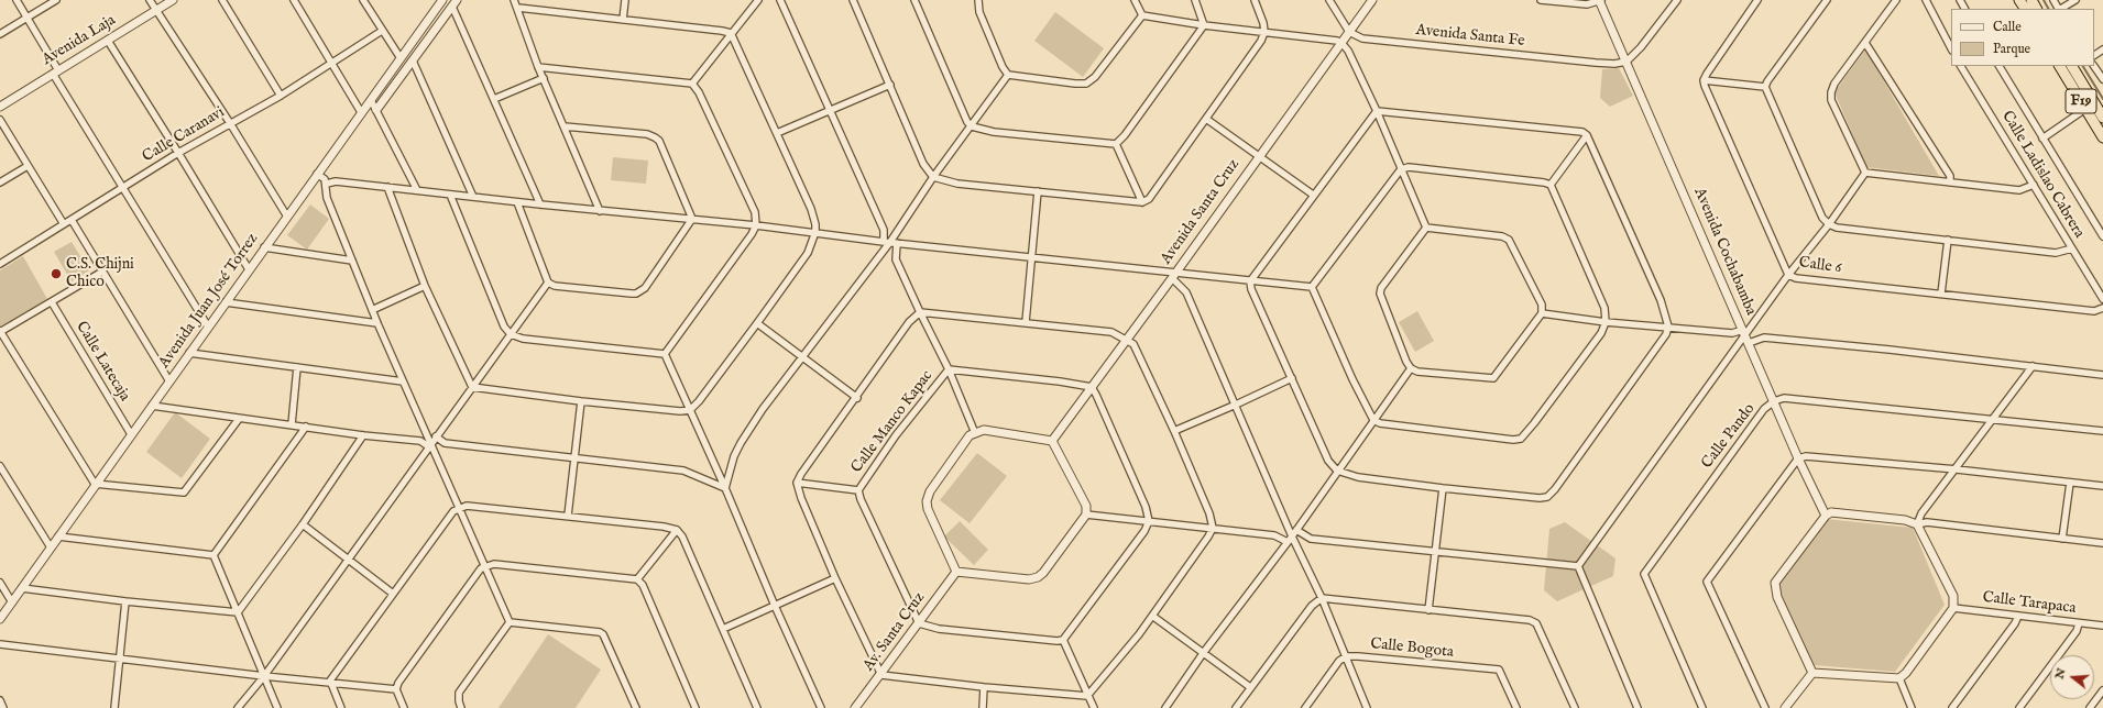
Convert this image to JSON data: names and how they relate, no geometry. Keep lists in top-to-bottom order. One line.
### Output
{"streets":{"highway":["F19"],"street":["Avenida Santa Fe","Avenida Laja","Calle Caranavi","Calle Ladislao Cabrera","Avenida Santa Cruz","Avenida Cochabamba","Calle 6","Avenida Juan José Torrez","Calle Latecaja","Calle Manco Kapac","Calle Pando","Calle Tarapaca","Av. Santa Cruz","Calle Bogota"]},"crossings":[["Avenida Santa Fe","Avenida Santa Cruz"],["Avenida Santa Fe","Avenida Cochabamba"],["Avenida Santa Cruz","Av. Santa Cruz"],["Avenida Cochabamba","Calle Pando"],["Avenida Juan José Torrez","Calle Latecaja"],["Calle Manco Kapac","Av. Santa Cruz"]],"places":["C.S. Chijni Chico"],"legend":["Calle","Parque"],"north":"left"}
